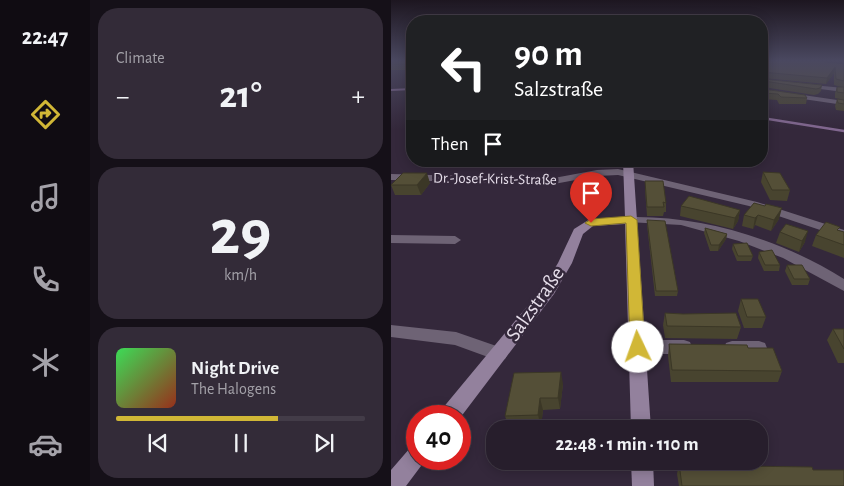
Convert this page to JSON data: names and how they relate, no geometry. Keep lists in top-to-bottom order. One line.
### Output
{"streets":{"street":["Dr.-Josef-Krist-Straße","Salzstraße"]},"page":{"tabs":"22:47","tile":["Climate",["29","km/h"]],"turn":["90 m","Salzstraße"],"heat":["−","21°","+"],"then":"Then","song":["Night Drive","The Halogens"],"limit":"40","trip":"22:48 · 1 min · 110 m"}}
